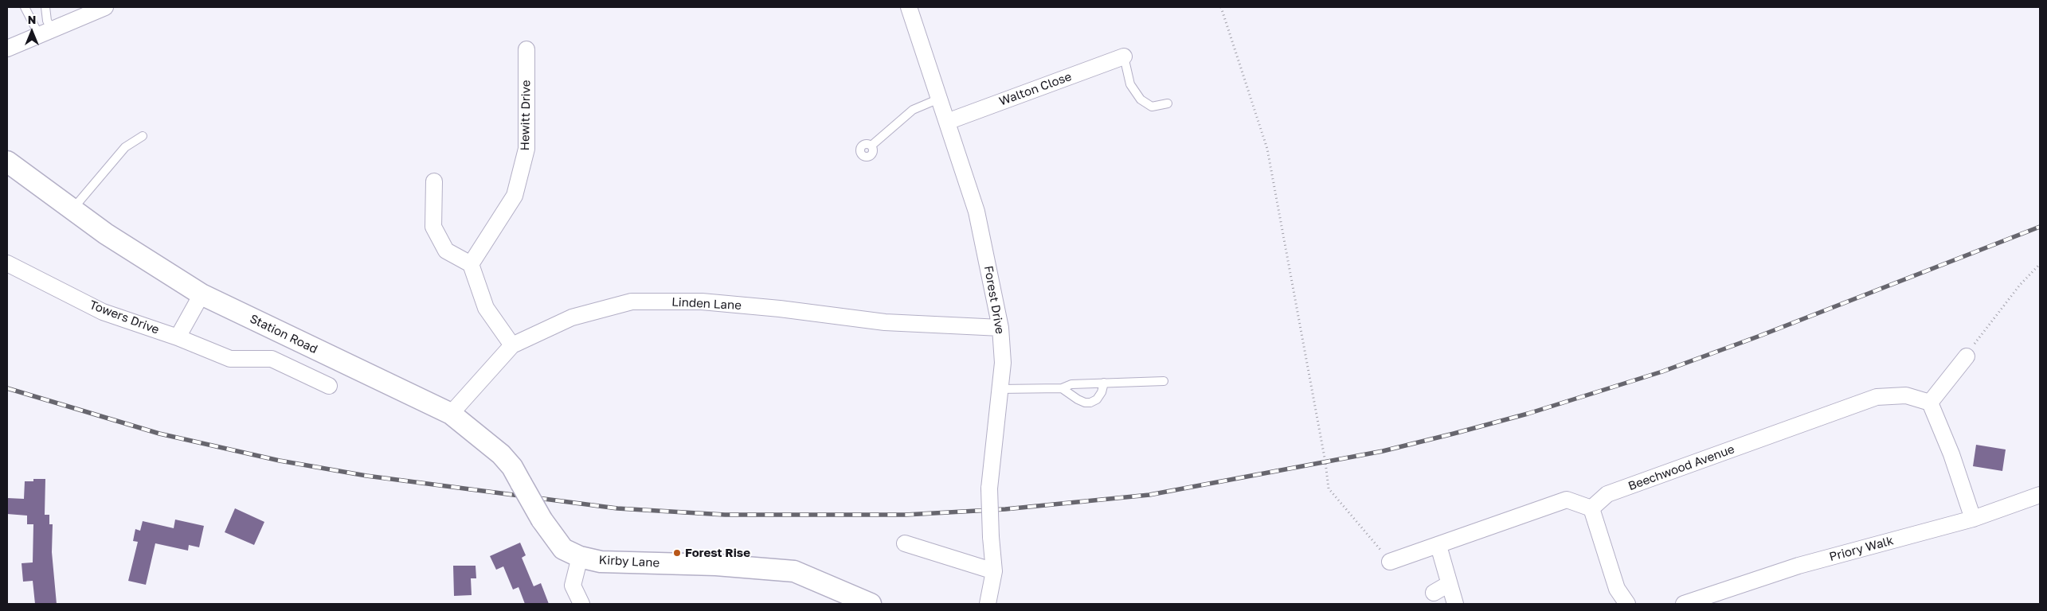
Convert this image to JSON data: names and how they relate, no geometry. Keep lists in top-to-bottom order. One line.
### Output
{"streets":{"street":["Walton Close","Hewitt Drive","Forest Drive","Linden Lane","Towers Drive","Station Road","Beechwood Avenue","Priory Walk","Kirby Lane"]},"crossings":[["Walton Close","Forest Drive"],["Forest Drive","Linden Lane"],["Linden Lane","Station Road"],["Station Road","Kirby Lane"]],"places":["Forest Rise"],"north":"top"}
